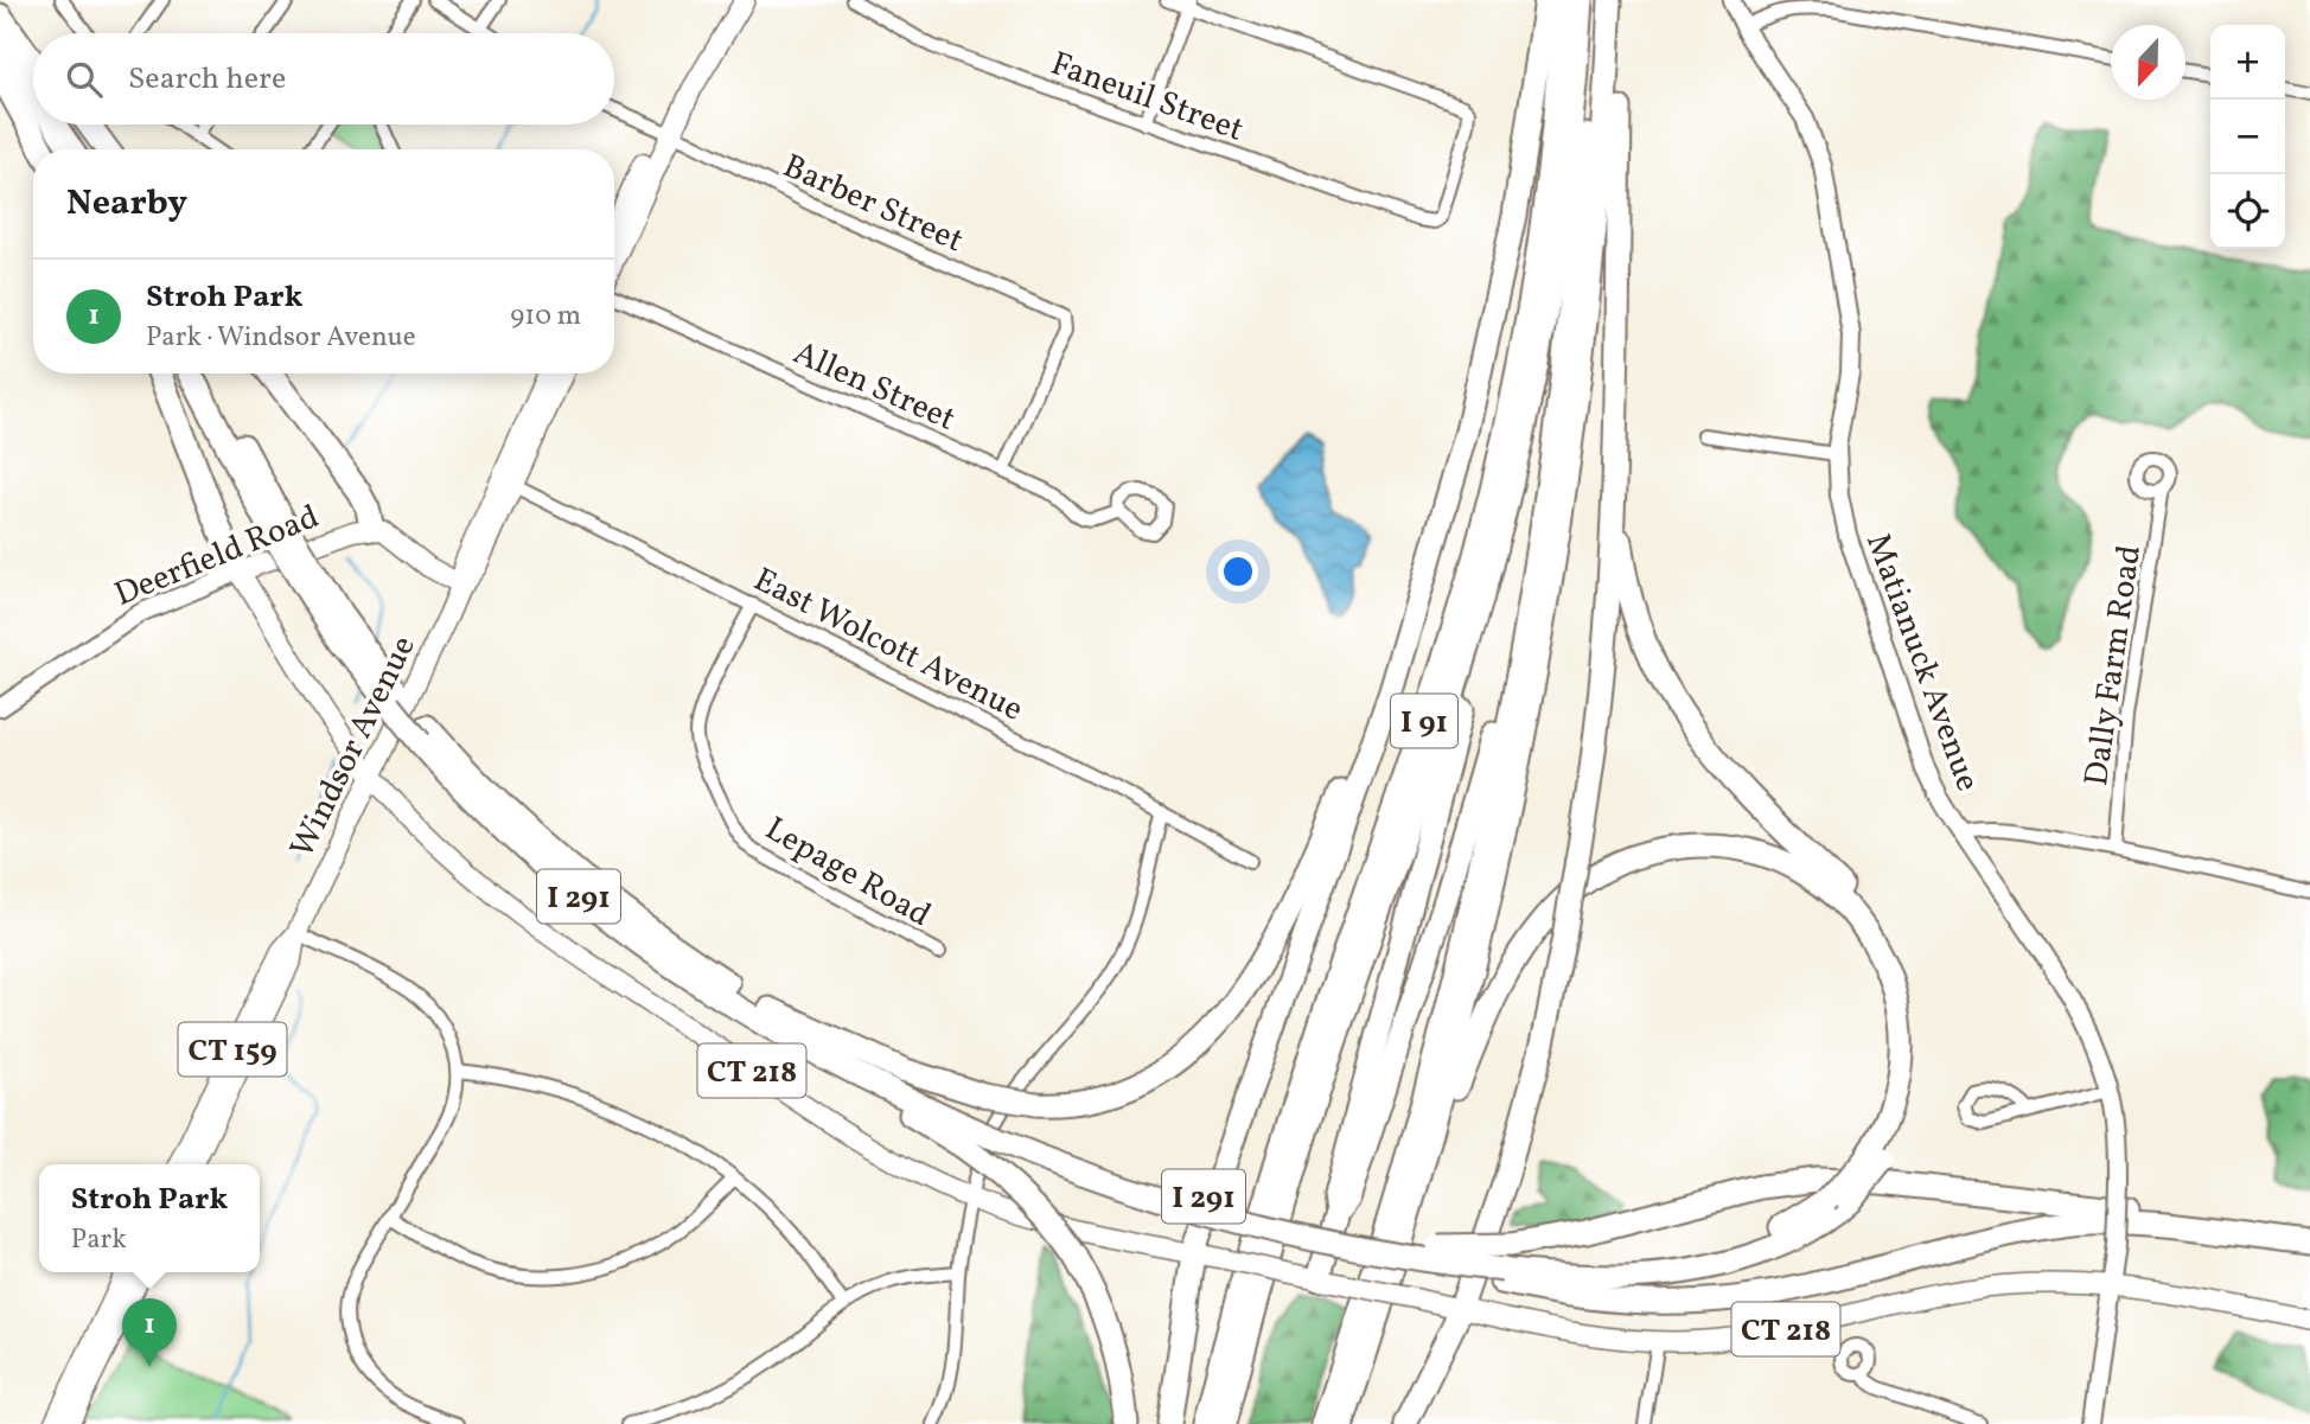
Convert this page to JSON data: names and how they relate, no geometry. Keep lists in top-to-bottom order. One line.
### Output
{"streets":{"highway":["I 91","I 291"],"main road":["Deerfield Road","Windsor Avenue","CT 159","CT 218"],"street":["Faneuil Street","Barber Street","Allen Street","East Wolcott Avenue","Matianuck Avenue","Dally Farm Road","Lepage Road"]},"crossings":[["Barber Street","Allen Street"],["Deerfield Road","Windsor Avenue"],["East Wolcott Avenue","Windsor Avenue"],["East Wolcott Avenue","Lepage Road"],["Matianuck Avenue","CT 218"],["Windsor Avenue","CT 218"]],"north":"bottom","page":{"map_buttons":["+","−"],"search":"Search here","heading":"Nearby","list":[{"mark":"1","name":"Stroh Park","note":"Park · Windsor Avenue","value":"910 m"}],"popup":["Stroh Park","Park"],"pins":"1"}}
